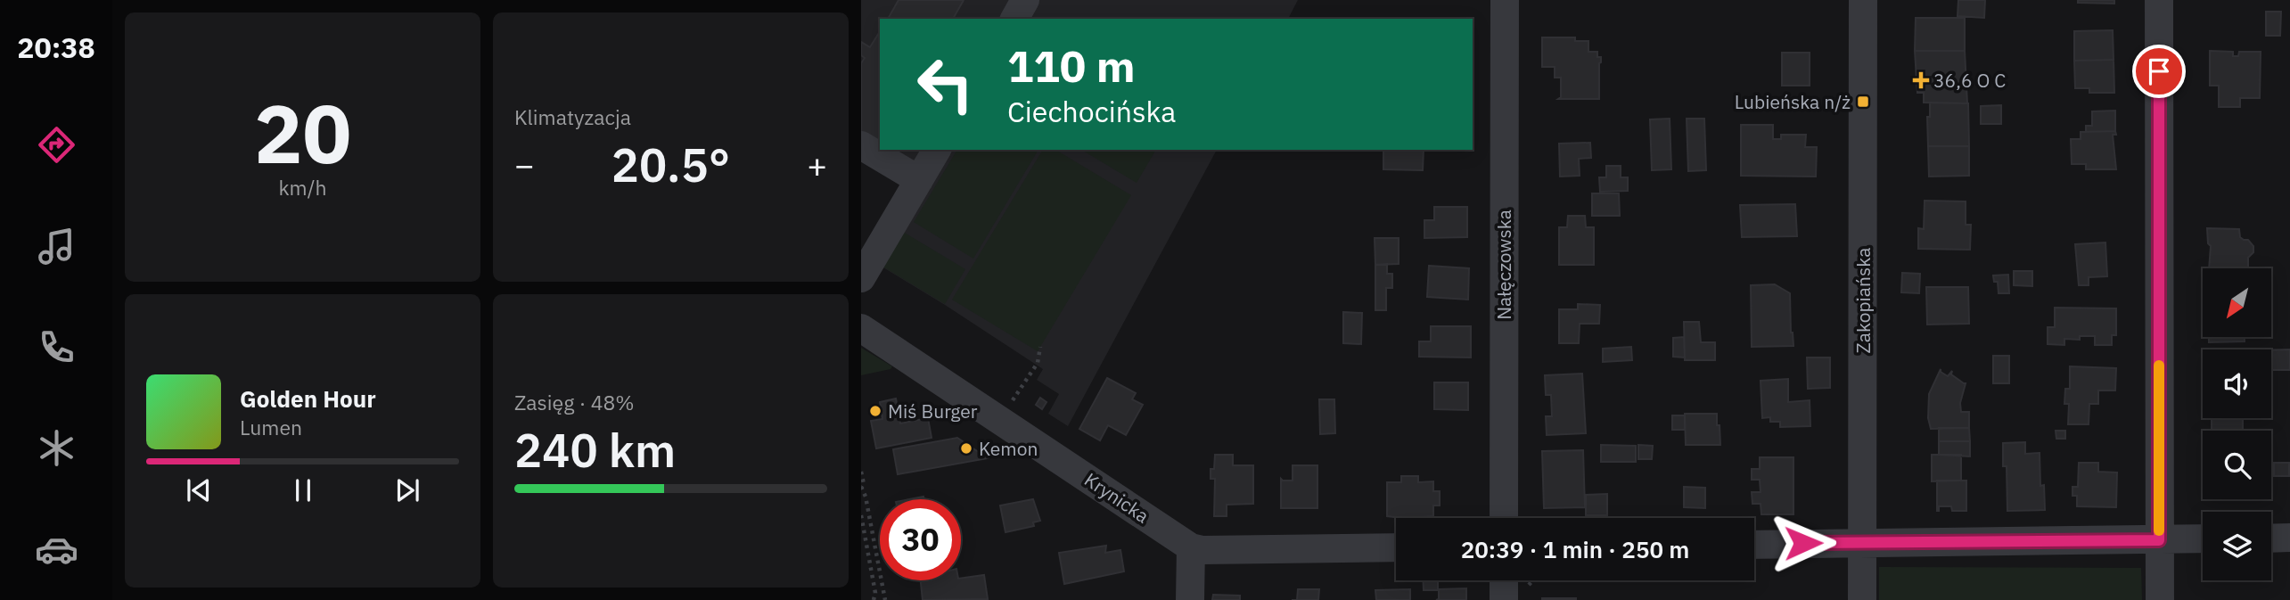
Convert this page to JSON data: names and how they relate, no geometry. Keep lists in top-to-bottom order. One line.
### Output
{"streets":{"street":["Nałęczowska","Zakopiańska","Krynicka"]},"places":{"health":["36,6 O C"],"transit":["Lubieńska n/ż"],"other":["Miś Burger","Kemon"]},"north":"bottom left","page":{"tabs":"20:38","tile":[["20","km/h"],"Klimatyzacja",["Zasięg · 48%","240 km"]],"turn":["110 m","Ciechocińska"],"heat":["−","20.5°","+"],"song":["Golden Hour","Lumen"],"limit":"30","trip":"20:39 · 1 min · 250 m"}}
